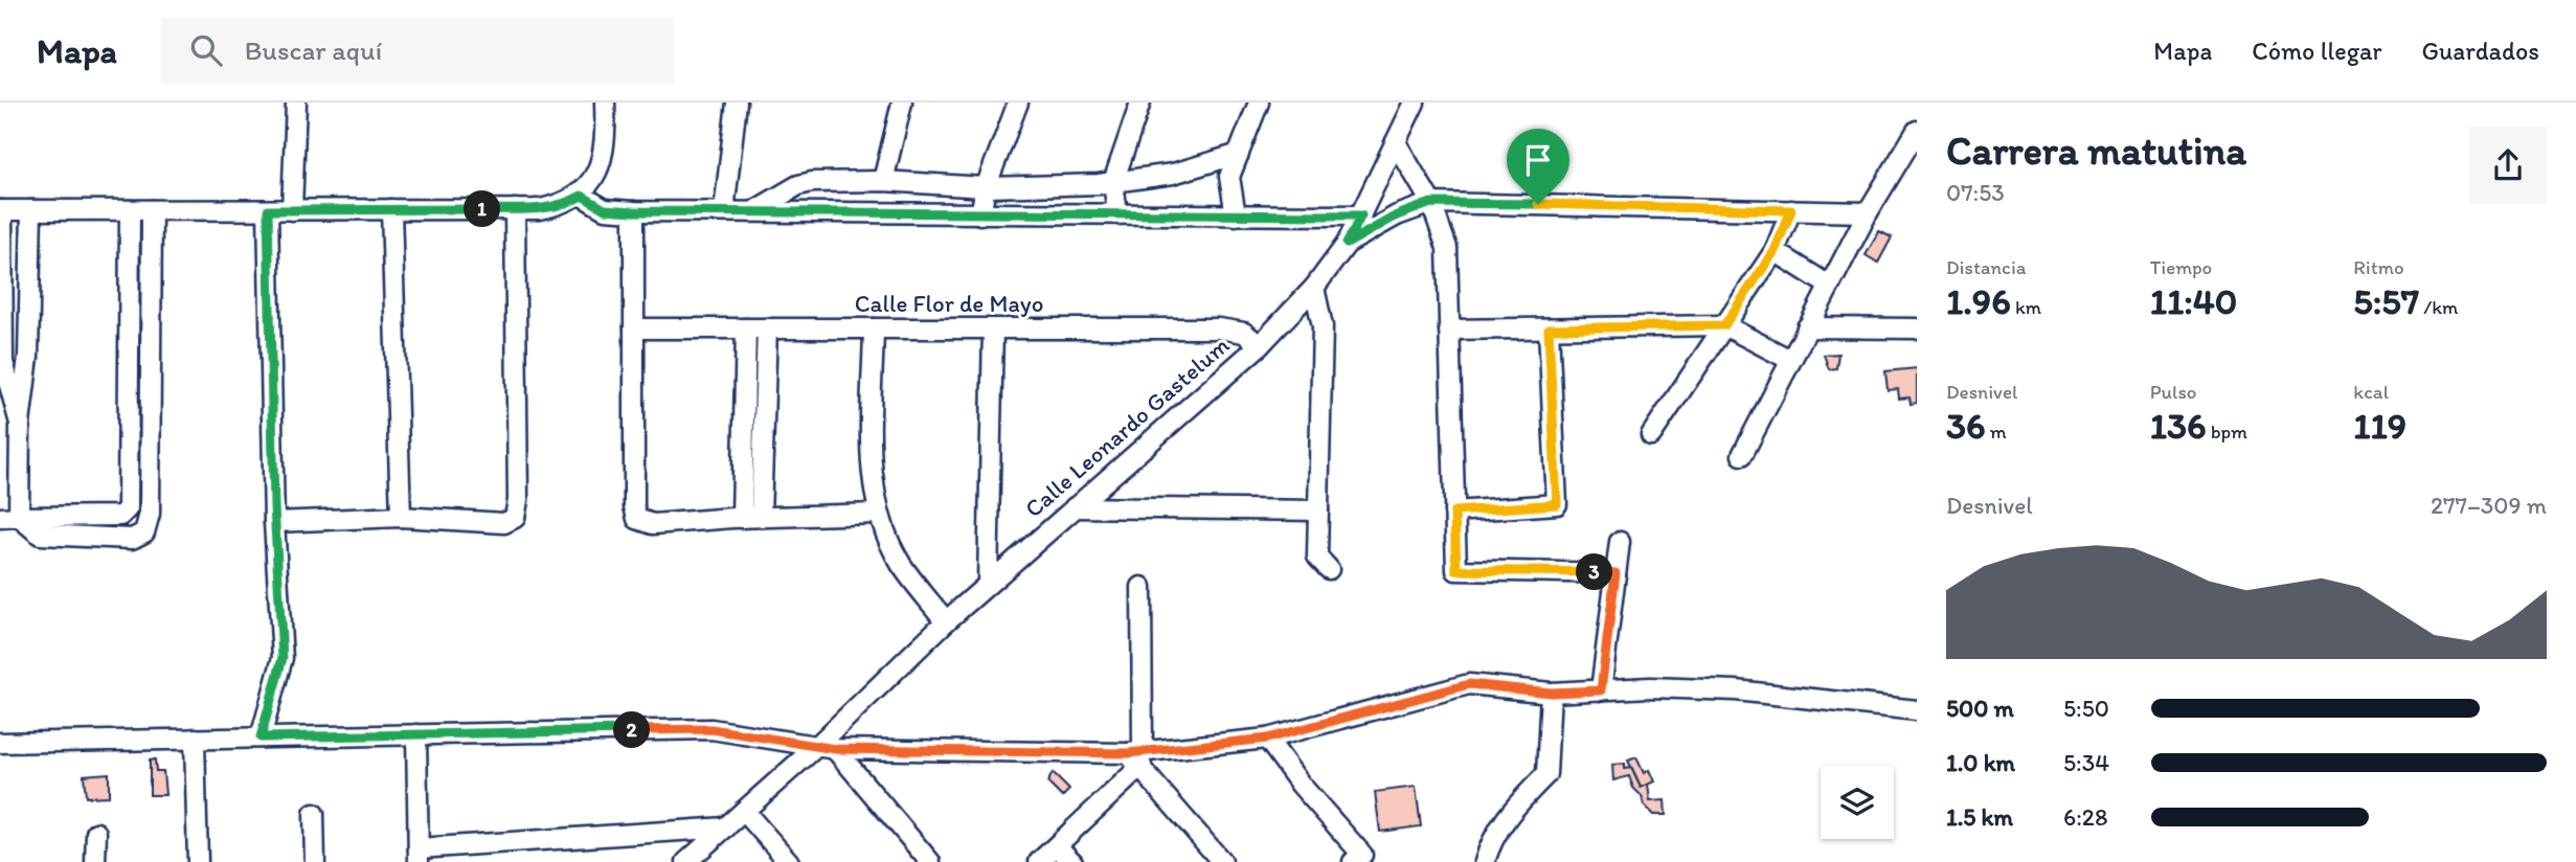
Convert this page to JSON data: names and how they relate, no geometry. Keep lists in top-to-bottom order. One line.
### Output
{"streets":{"street":["Calle Flor de Mayo","Calle Leonardo Gastelum"]},"crossings":[["Calle Flor de Mayo","Calle Leonardo Gastelum"]],"page":{"header":"Mapa","search":"Buscar aquí","nav":["Mapa","Cómo llegar","Guardados"],"heading":["Carrera matutina","07:53"],"pins":["1","3","2"],"stats":[["Distancia","1.96 km"],["Tiempo","11:40"],["Ritmo","5:57 /km"],["Desnivel","36 m"],["Pulso","136 bpm"],["kcal","119"]],"chart":["Desnivel","277–309 m"],"list":[{"name":"500 m","note":"5:50"},{"name":"1.0 km","note":"5:34"},{"name":"1.5 km","note":"6:28"}]}}
